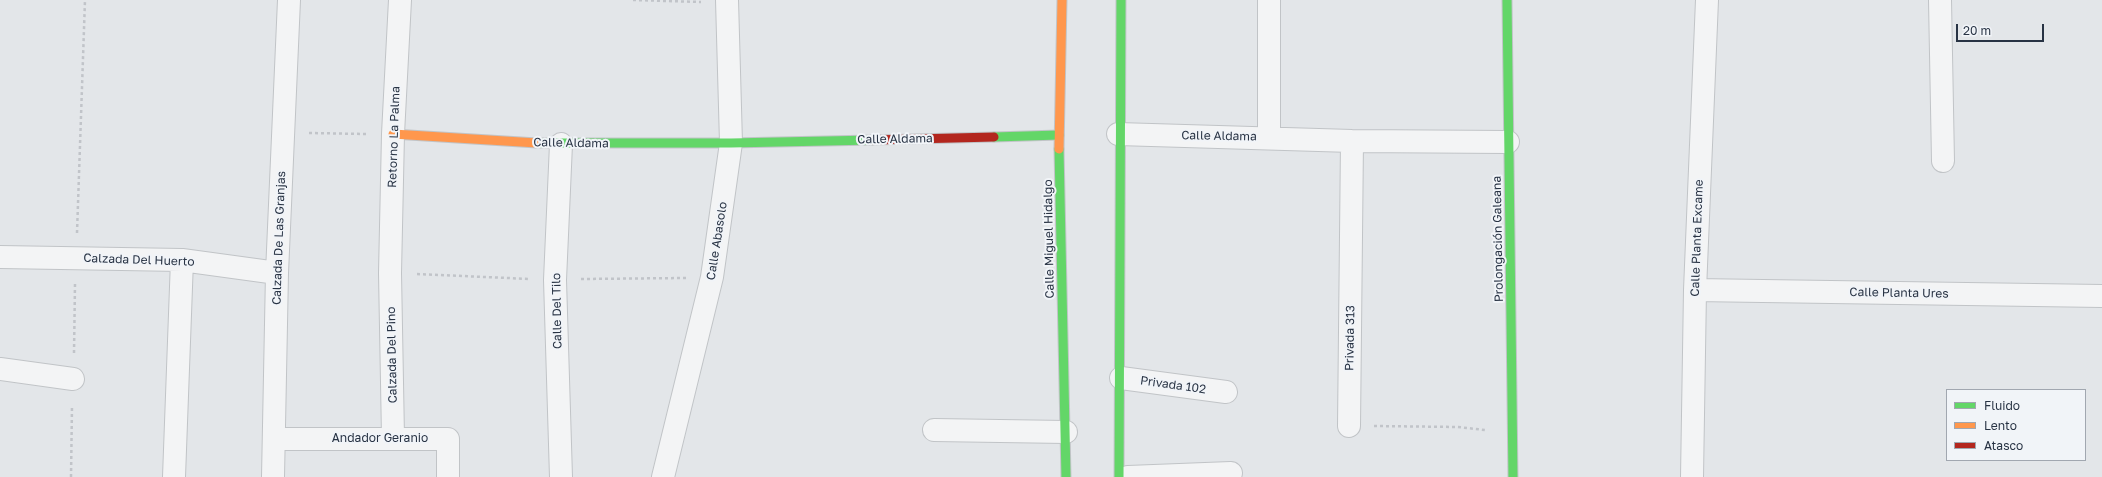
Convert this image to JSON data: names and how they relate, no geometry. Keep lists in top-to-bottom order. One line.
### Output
{"streets":{"main road":["Calle Aldama","Calle Miguel Hidalgo","Prolongación Galeana"],"street":["Retorno La Palma","Calzada De Las Granjas","Calle Planta Excame","Calle Abasolo","Calzada Del Huerto","Calle Planta Ures","Calle Del Tilo","Privada 313","Calzada Del Pino","Privada 102","Andador Geranio"]},"crossings":[["Calle Aldama","Retorno La Palma"],["Calle Aldama","Calle Miguel Hidalgo"],["Calle Aldama","Prolongación Galeana"],["Calle Aldama","Calle Abasolo"],["Calle Aldama","Calle Del Tilo"],["Calle Aldama","Privada 313"],["Retorno La Palma","Calzada Del Pino"],["Calzada De Las Granjas","Calzada Del Huerto"],["Calzada De Las Granjas","Andador Geranio"],["Calle Planta Excame","Calle Planta Ures"],["Calzada Del Pino","Andador Geranio"]],"legend":["Fluido","Lento","Atasco"],"scale_bar":"20 m"}
